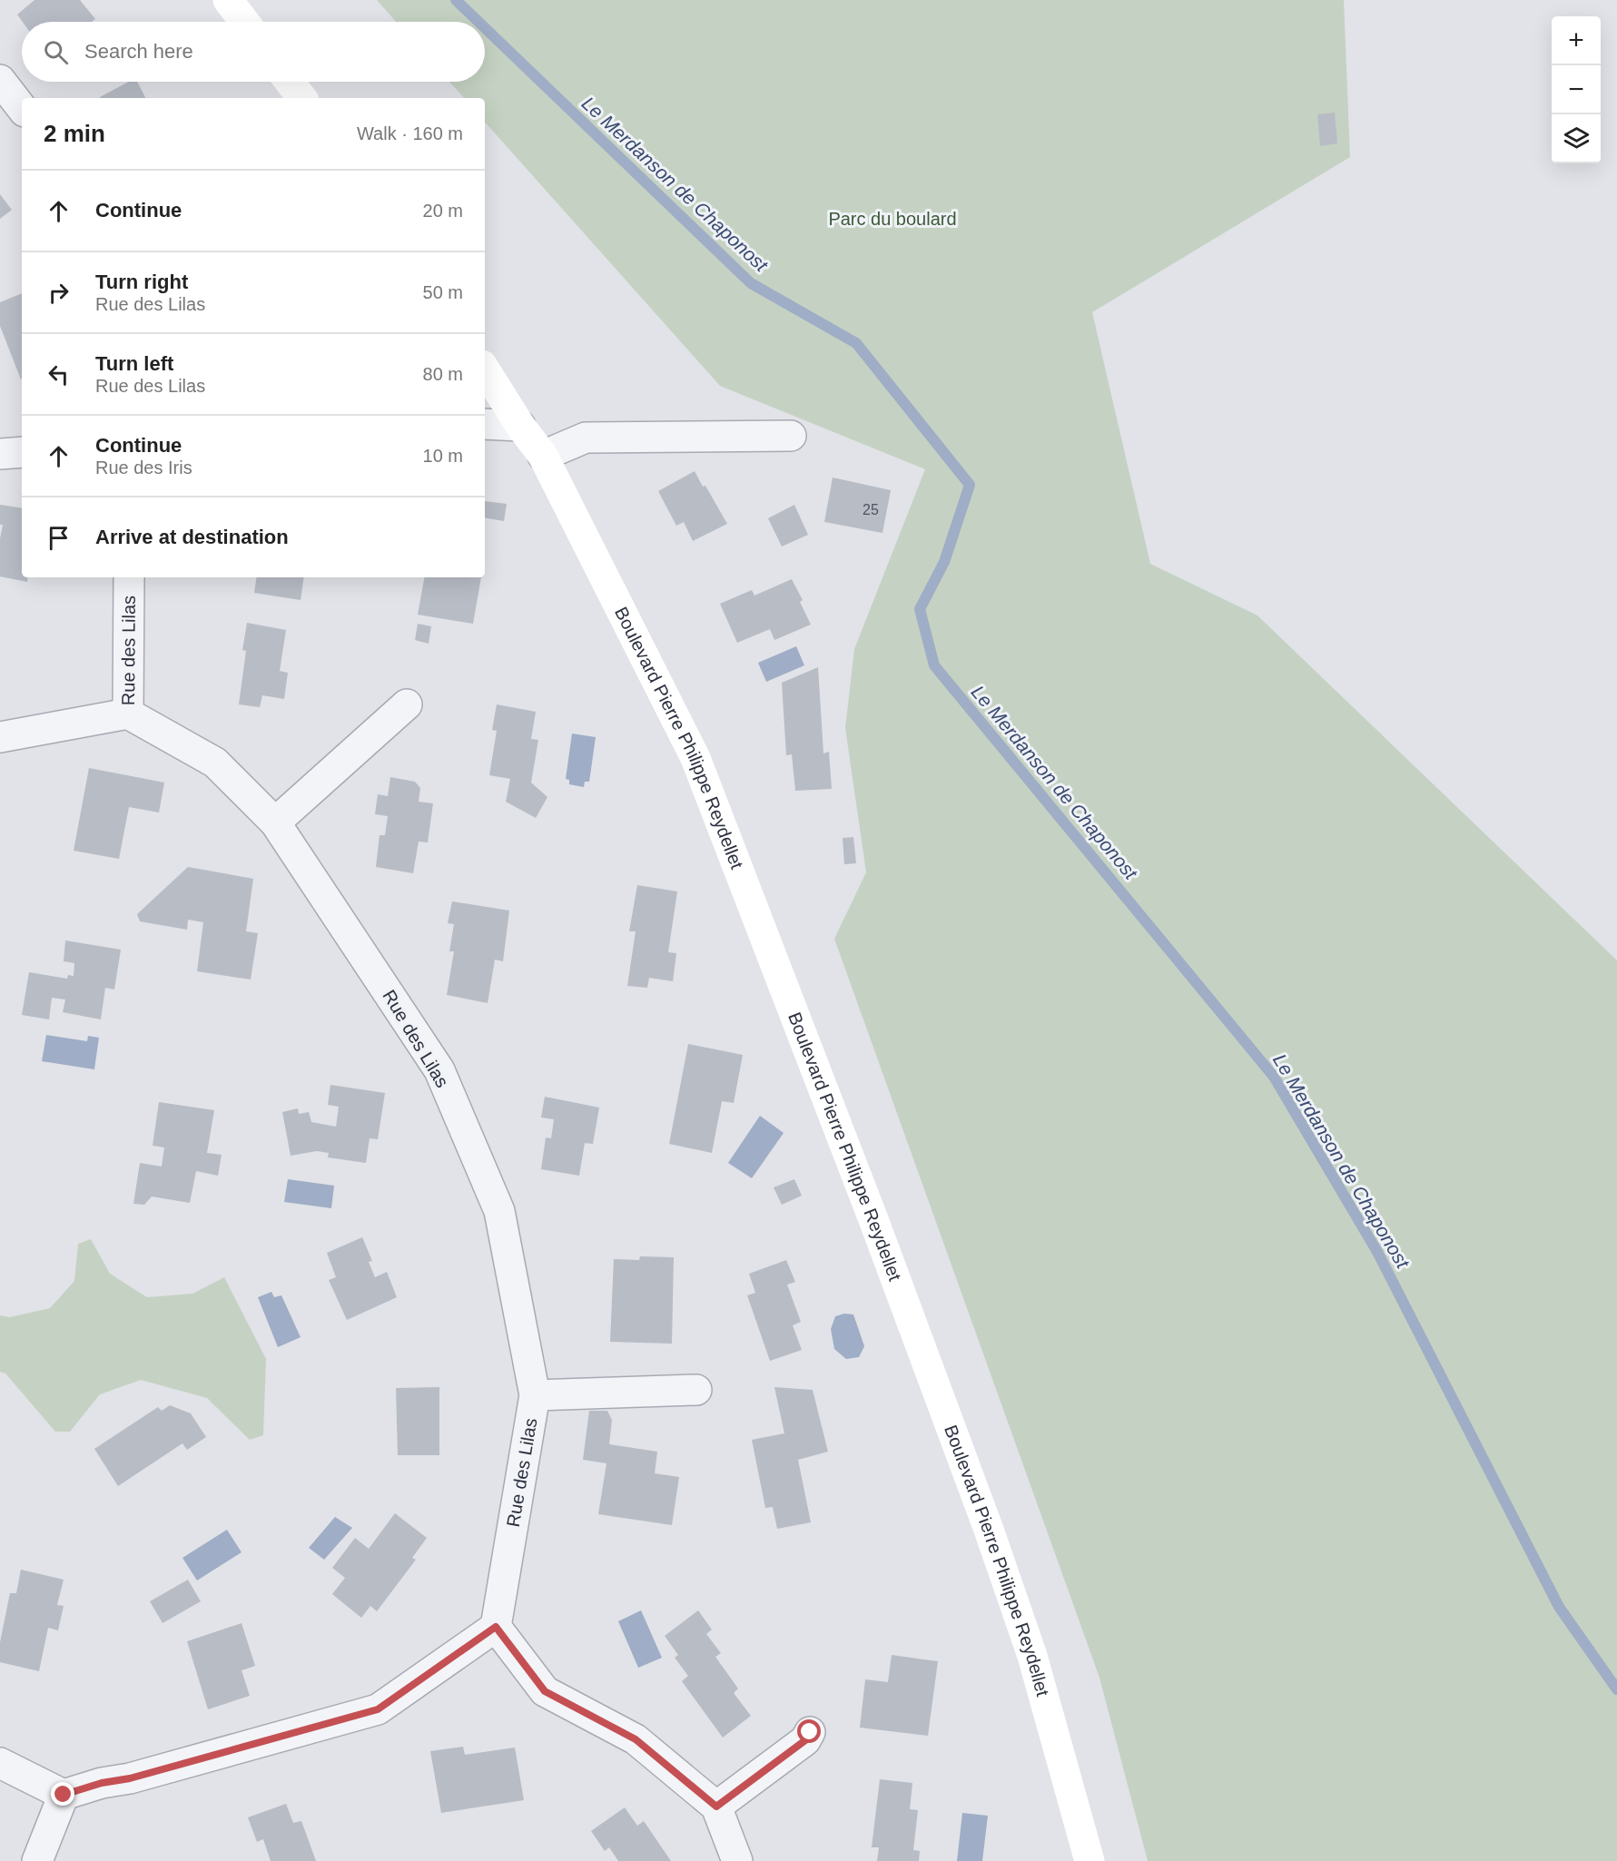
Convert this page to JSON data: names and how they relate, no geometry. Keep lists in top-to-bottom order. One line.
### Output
{"streets":{"main road":["Boulevard Pierre Philippe Reydellet"],"street":["Rue des Lilas"]},"water":["Le Merdanson de Chaponost"],"parks":["Parc du boulard"],"house_numbers":["25"],"page":{"map_buttons":["+","−"],"search":"Search here","heading":["2 min","Walk · 160 m"],"list":[["Continue","20 m"],["Turn right","Rue des Lilas","50 m"],["Turn left","Rue des Lilas","80 m"],["Continue","Rue des Iris","10 m"],"Arrive at destination"]}}
